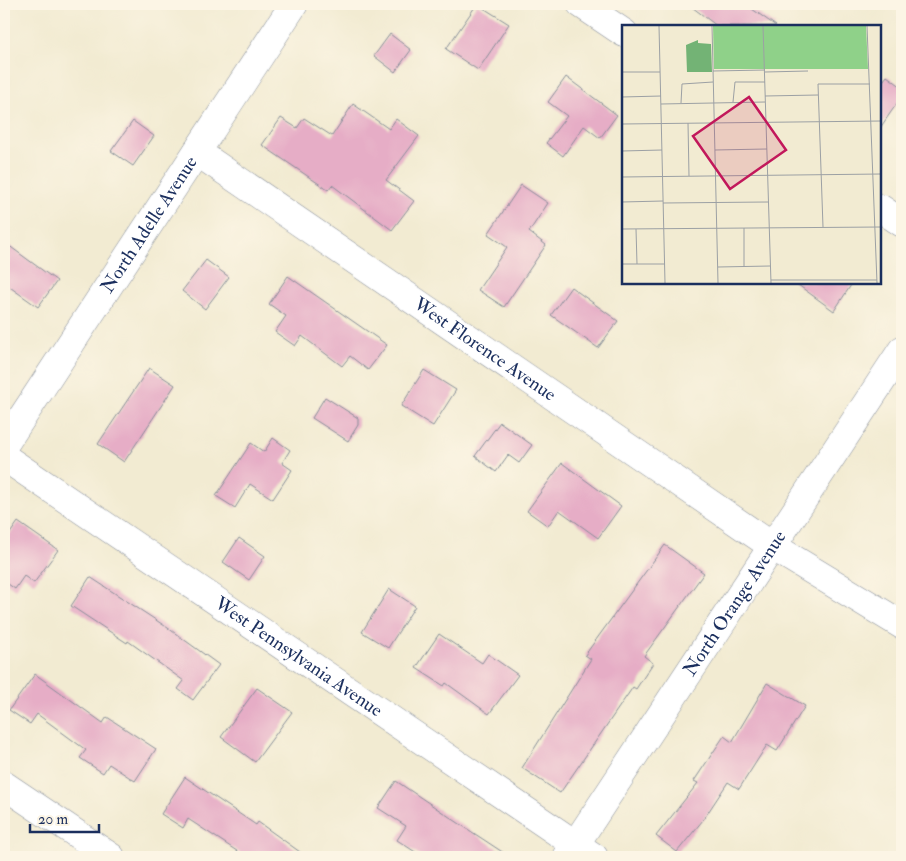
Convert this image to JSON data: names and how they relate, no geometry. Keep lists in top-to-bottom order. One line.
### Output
{"streets":{"street":["North Adelle Avenue","West Florence Avenue","North Orange Avenue","West Pennsylvania Avenue"]},"crossings":[["North Adelle Avenue","West Florence Avenue"],["West Florence Avenue","North Orange Avenue"],["North Orange Avenue","West Pennsylvania Avenue"]],"scale_bar":"20 m"}
